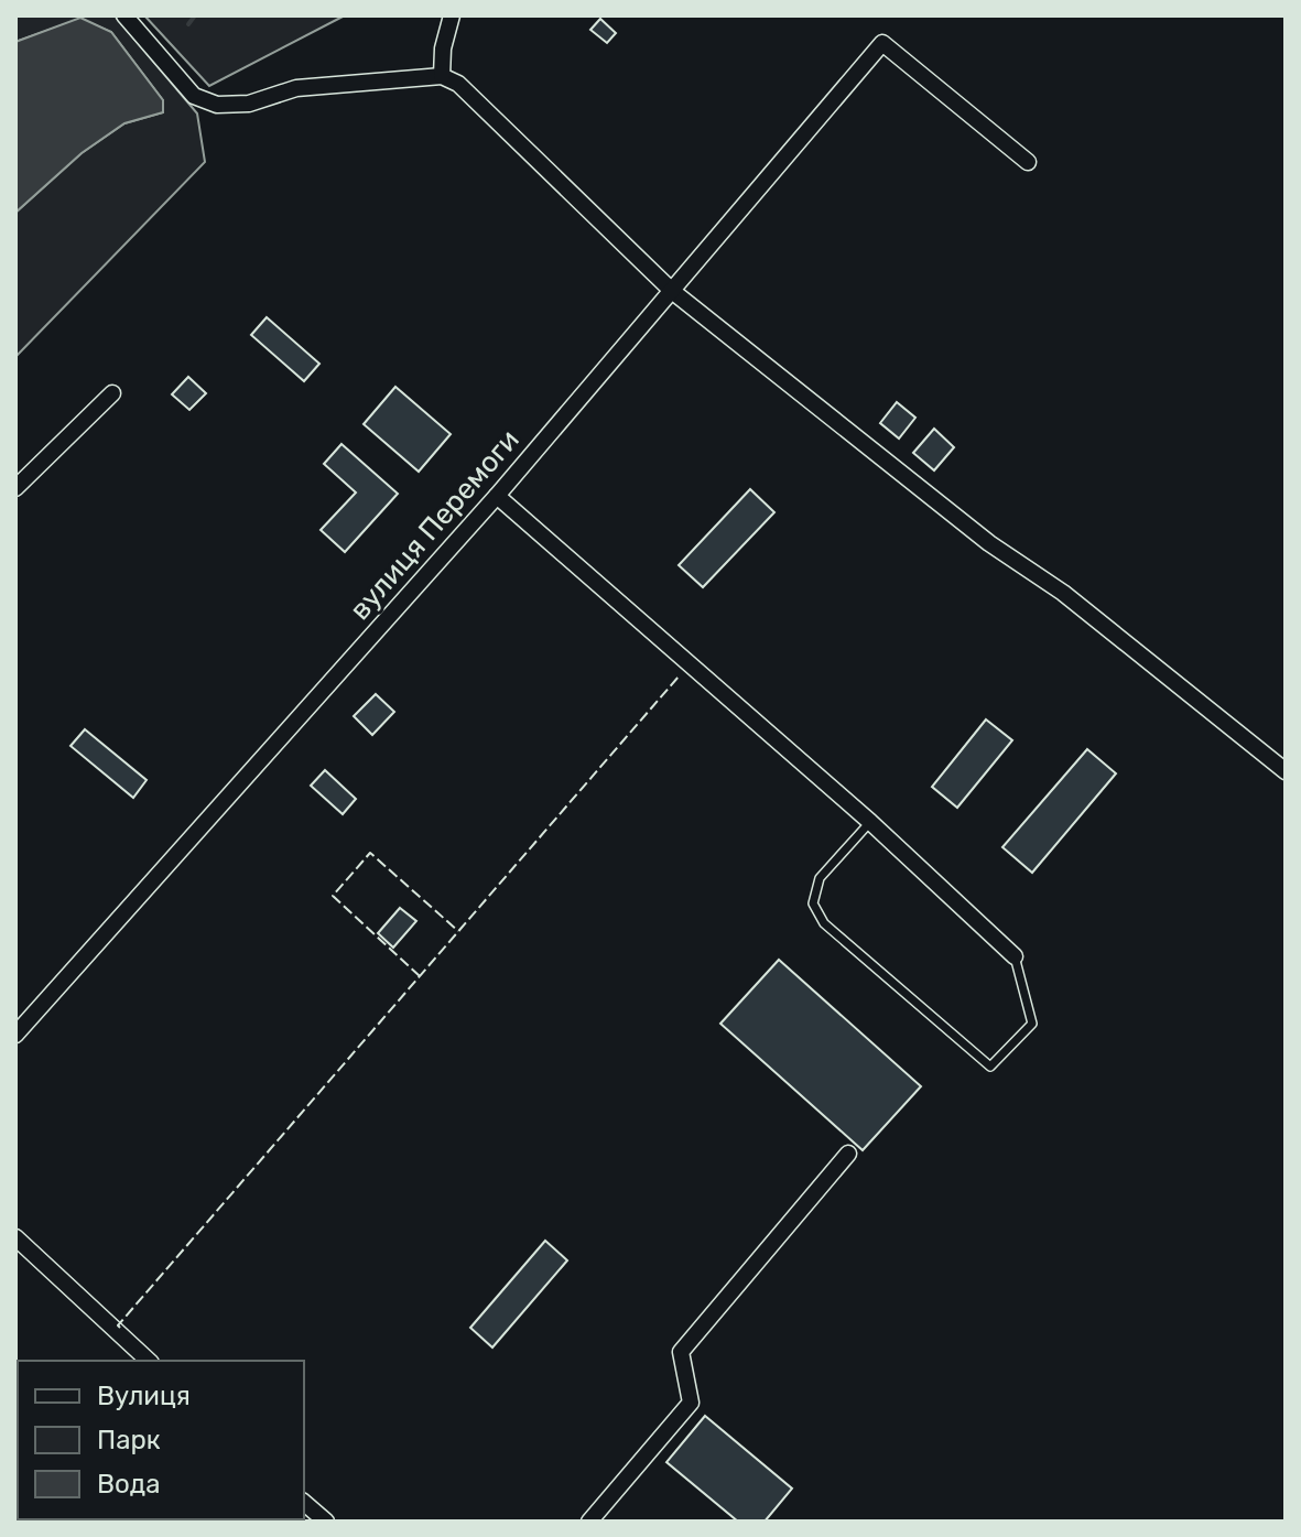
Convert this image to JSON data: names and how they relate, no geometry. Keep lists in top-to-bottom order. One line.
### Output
{"streets":{"street":["вулиця Перемоги"]},"legend":["Вулиця","Парк","Вода"]}
